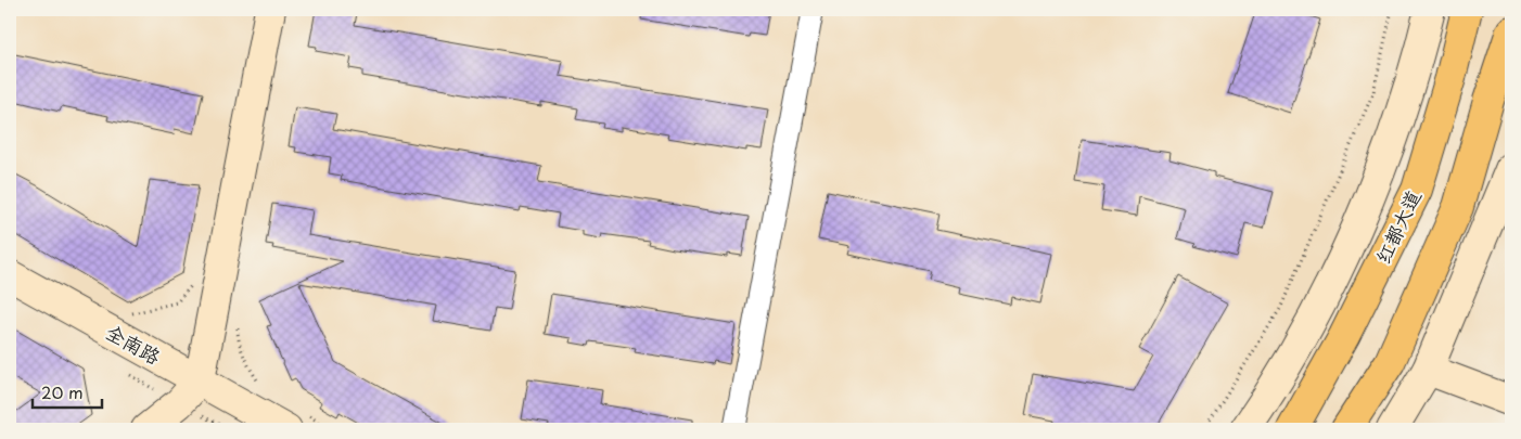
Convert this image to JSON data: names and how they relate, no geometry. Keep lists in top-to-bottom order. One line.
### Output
{"streets":{"main road":["红都大道"],"street":["全南路"]},"scale_bar":"20 m"}
